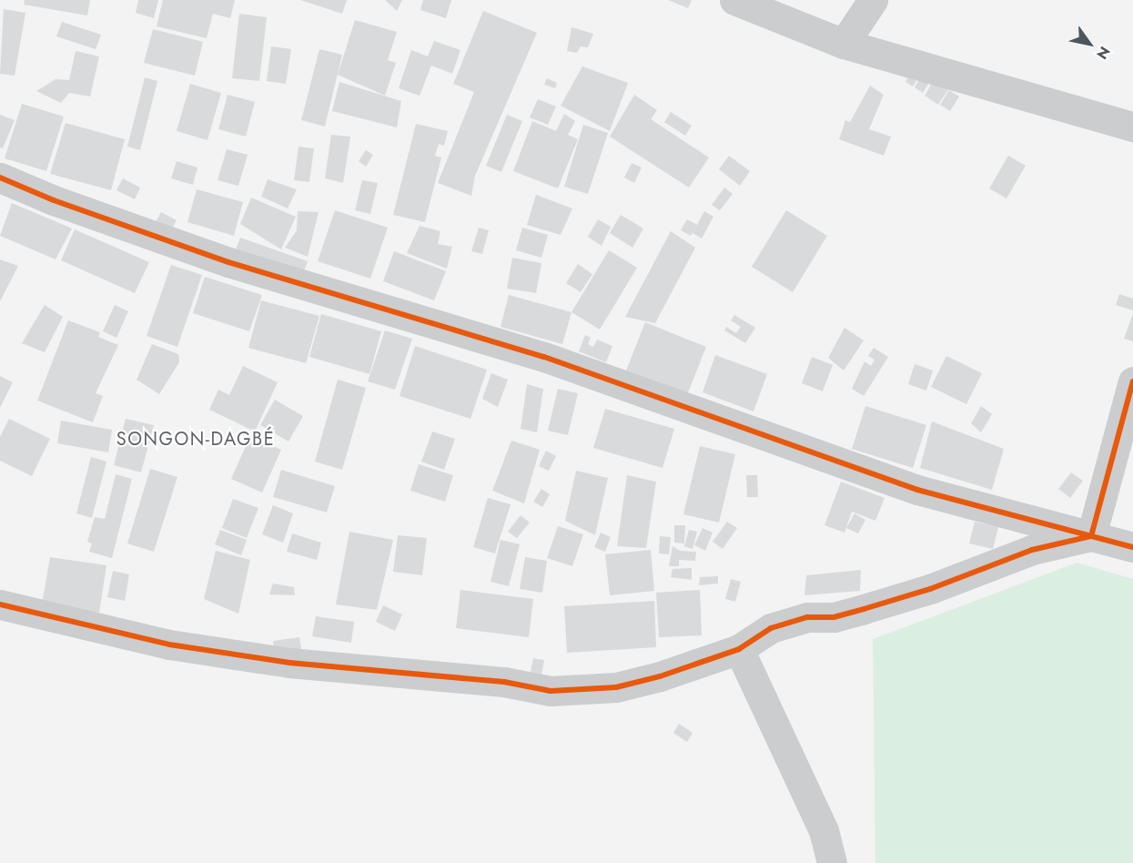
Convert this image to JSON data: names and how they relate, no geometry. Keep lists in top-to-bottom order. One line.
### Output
{"districts":["SONGON-DAGBÉ"],"north":"bottom right"}
